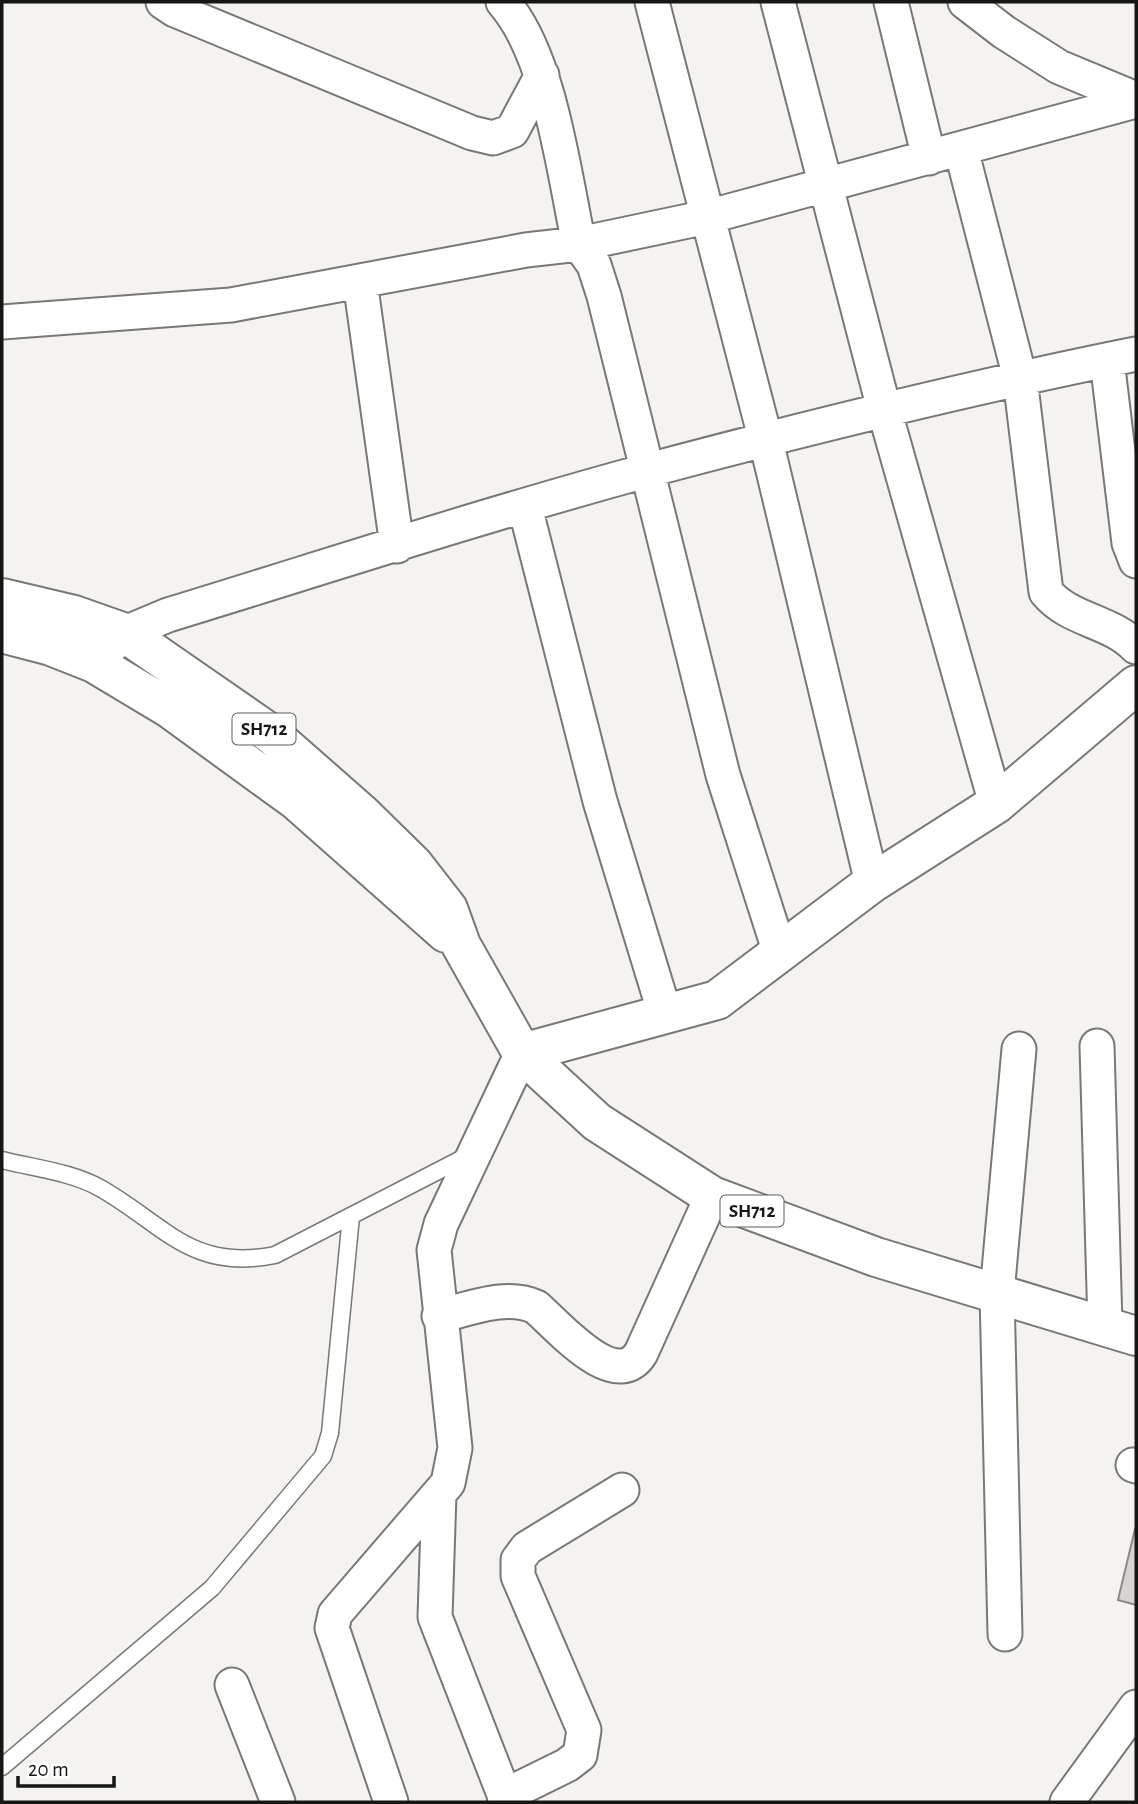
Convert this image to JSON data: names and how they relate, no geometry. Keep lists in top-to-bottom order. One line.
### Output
{"streets":{"main road":["SH712"]},"scale_bar":"20 m"}
